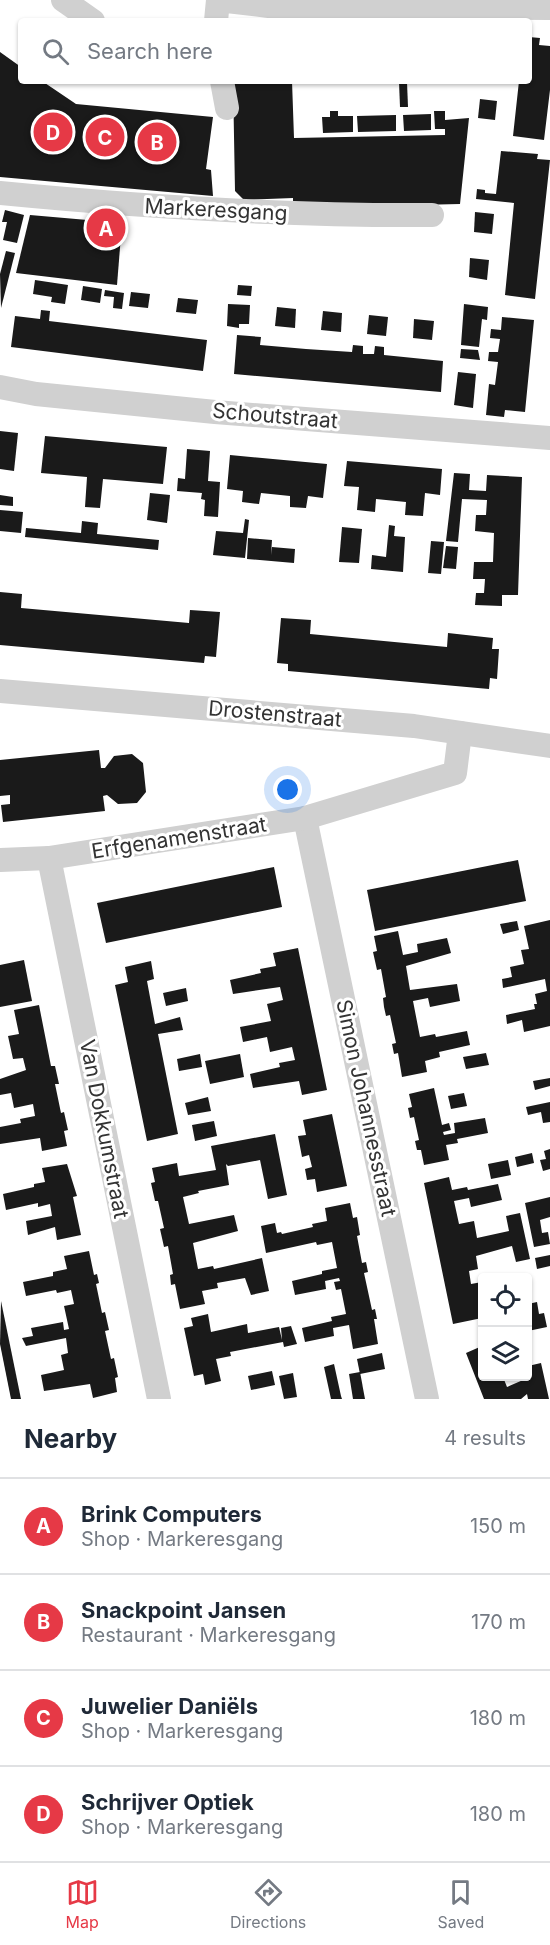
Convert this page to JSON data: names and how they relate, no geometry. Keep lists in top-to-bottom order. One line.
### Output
{"streets":{"street":["Markeresgang","Schoutstraat","Drostenstraat","Erfgenamenstraat","Simon Johannesstraat","Van Dokkumstraat"]},"crossings":[["Drostenstraat","Erfgenamenstraat"],["Erfgenamenstraat","Simon Johannesstraat"],["Erfgenamenstraat","Van Dokkumstraat"]],"page":{"search":"Search here","pins":["D","C","B","A"],"heading":["Nearby","4 results"],"list":[{"mark":"A","name":"Brink Computers","note":"Shop · Markeresgang","value":"150 m"},{"mark":"B","name":"Snackpoint Jansen","note":"Restaurant · Markeresgang","value":"170 m"},{"mark":"C","name":"Juwelier Daniëls","note":"Shop · Markeresgang","value":"180 m"},{"mark":"D","name":"Schrijver Optiek","note":"Shop · Markeresgang","value":"180 m"}],"nav":["Map","Directions","Saved"]}}
